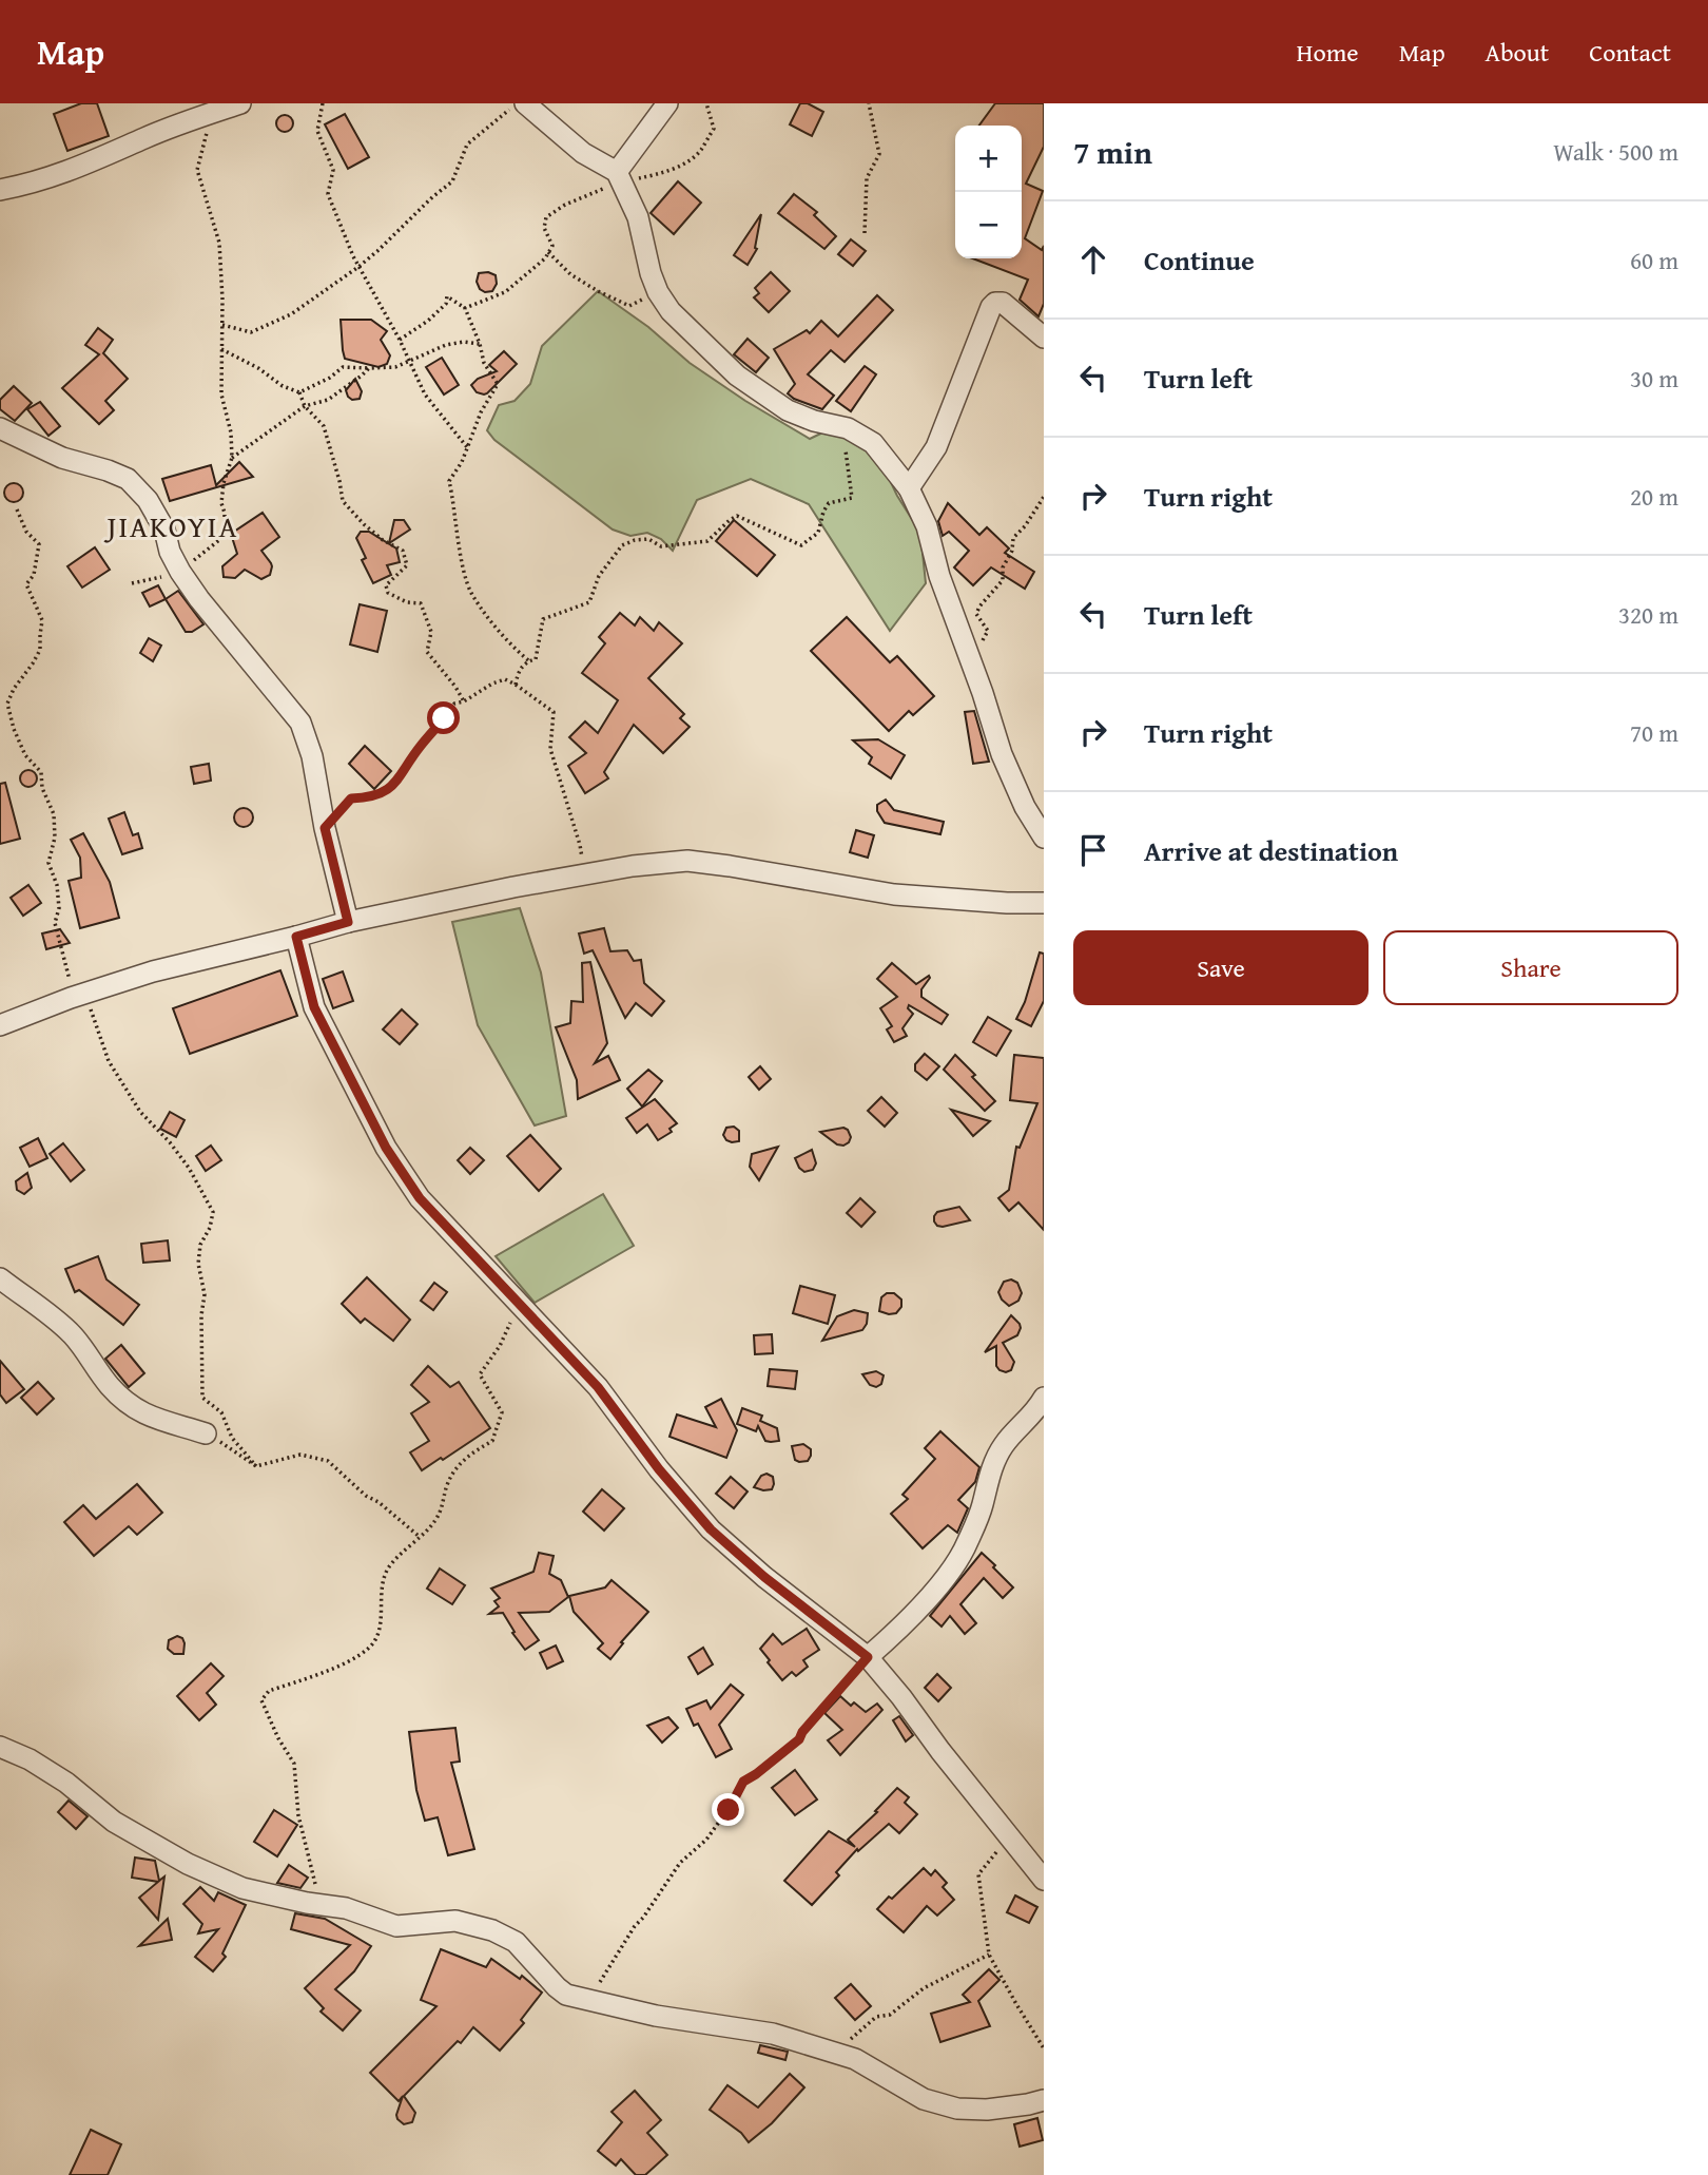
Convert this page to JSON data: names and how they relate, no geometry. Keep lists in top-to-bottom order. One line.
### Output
{"districts":["JIAKOYIA"],"page":{"header":"Map","nav":["Home","Map","About","Contact"],"heading":["7 min","Walk · 500 m"],"map_buttons":["+","−"],"list":[["Continue","60 m"],["Turn left","30 m"],["Turn right","20 m"],["Turn left","320 m"],["Turn right","70 m"],"Arrive at destination"],"buttons":["Save","Share"]}}
